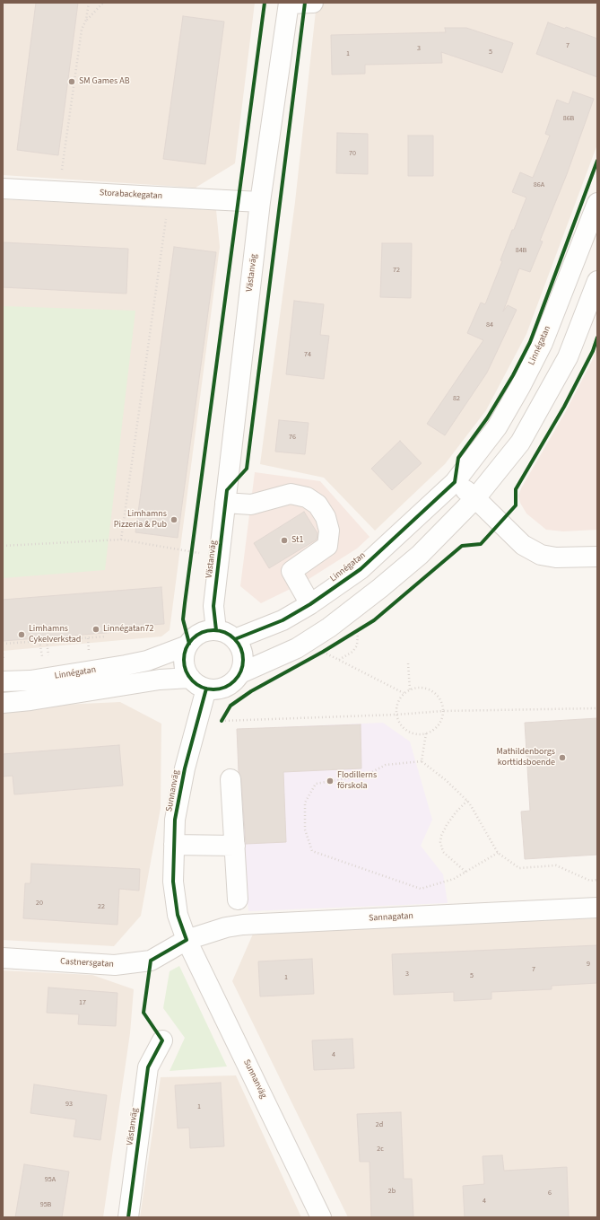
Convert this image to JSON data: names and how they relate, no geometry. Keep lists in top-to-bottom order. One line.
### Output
{"streets":{"street":["Storabackegatan","Västanväg","Linnégatan","Sunnanväg","Sannagatan","Castnersgatan"]},"crossings":[["Storabackegatan","Västanväg"],["Västanväg","Linnégatan"],["Västanväg","Sunnanväg"],["Linnégatan","Sunnanväg"],["Sunnanväg","Sannagatan"],["Sunnanväg","Castnersgatan"],["Sannagatan","Castnersgatan"]],"places":["SM Games AB","Limhamns Pizzeria & Pub","St1","Linnégatan72","Limhamns Cykelverkstad","Mathildenborgs korttidsboende","Flodillerns förskola"],"house_numbers":["7","3","5","1","86B","70","86A","84B","72","84","74","82","76","20","22","9","7","3","5","1","17","4","93","1","2d","2c","95A","2b","6","4","95B"]}
